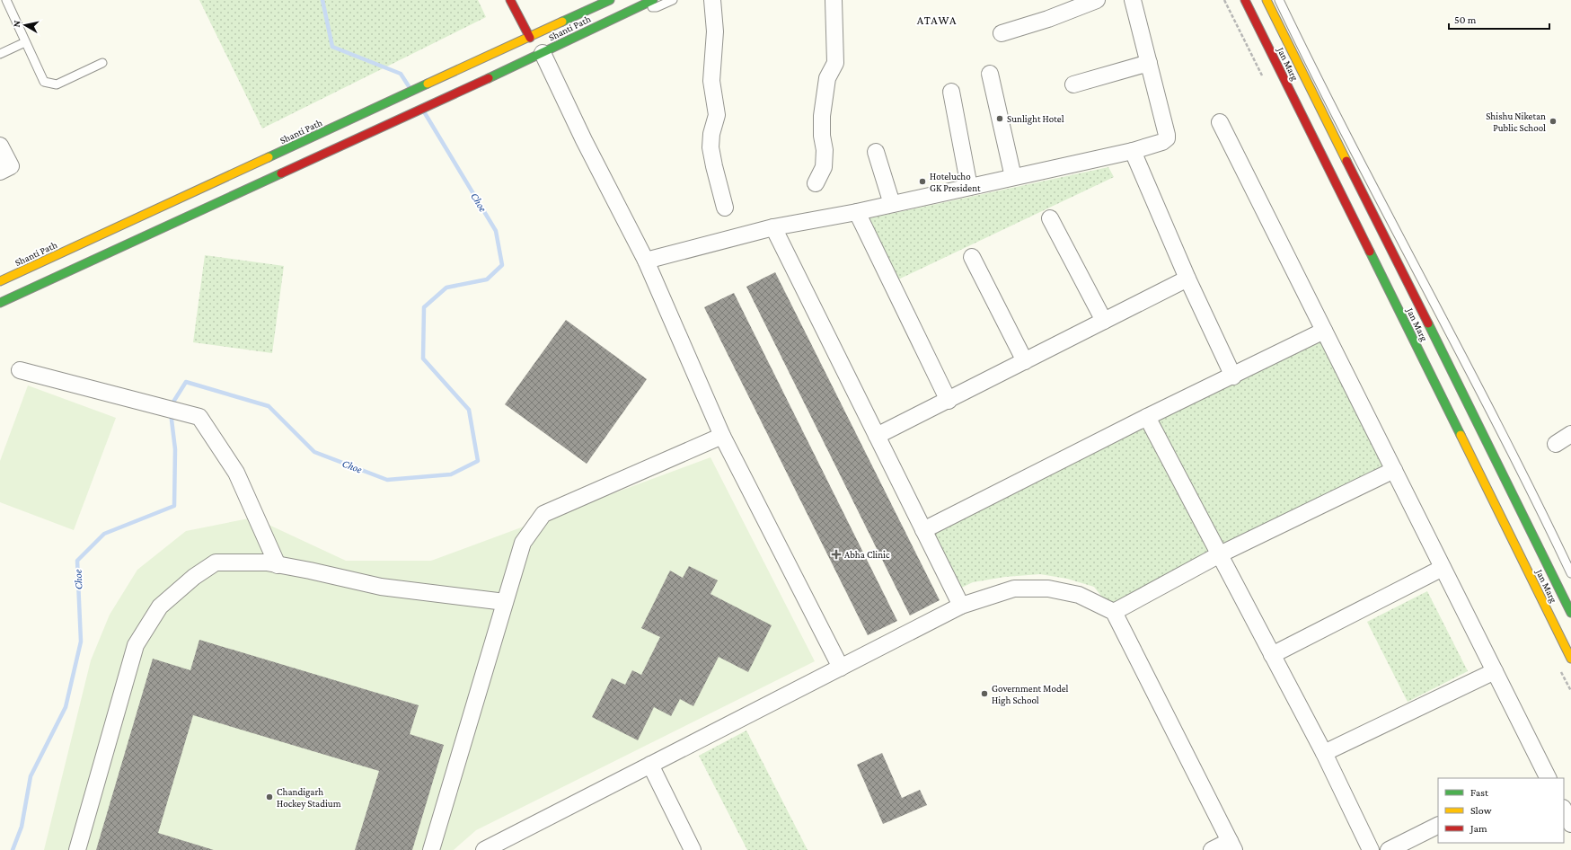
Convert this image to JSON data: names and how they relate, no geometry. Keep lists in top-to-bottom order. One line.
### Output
{"streets":{"main road":["Shanti Path","Jan Marg"]},"districts":["ATAWA"],"water":["Choe"],"places":{"other":["Sunlight Hotel","Shishu Niketan Public School","Hotelucho GK President","Government Model High School","Chandigarh Hockey Stadium"],"health":["Abha Clinic"]},"legend":["Fast","Slow","Jam"],"scale_bar":"50 m","north":"left"}
